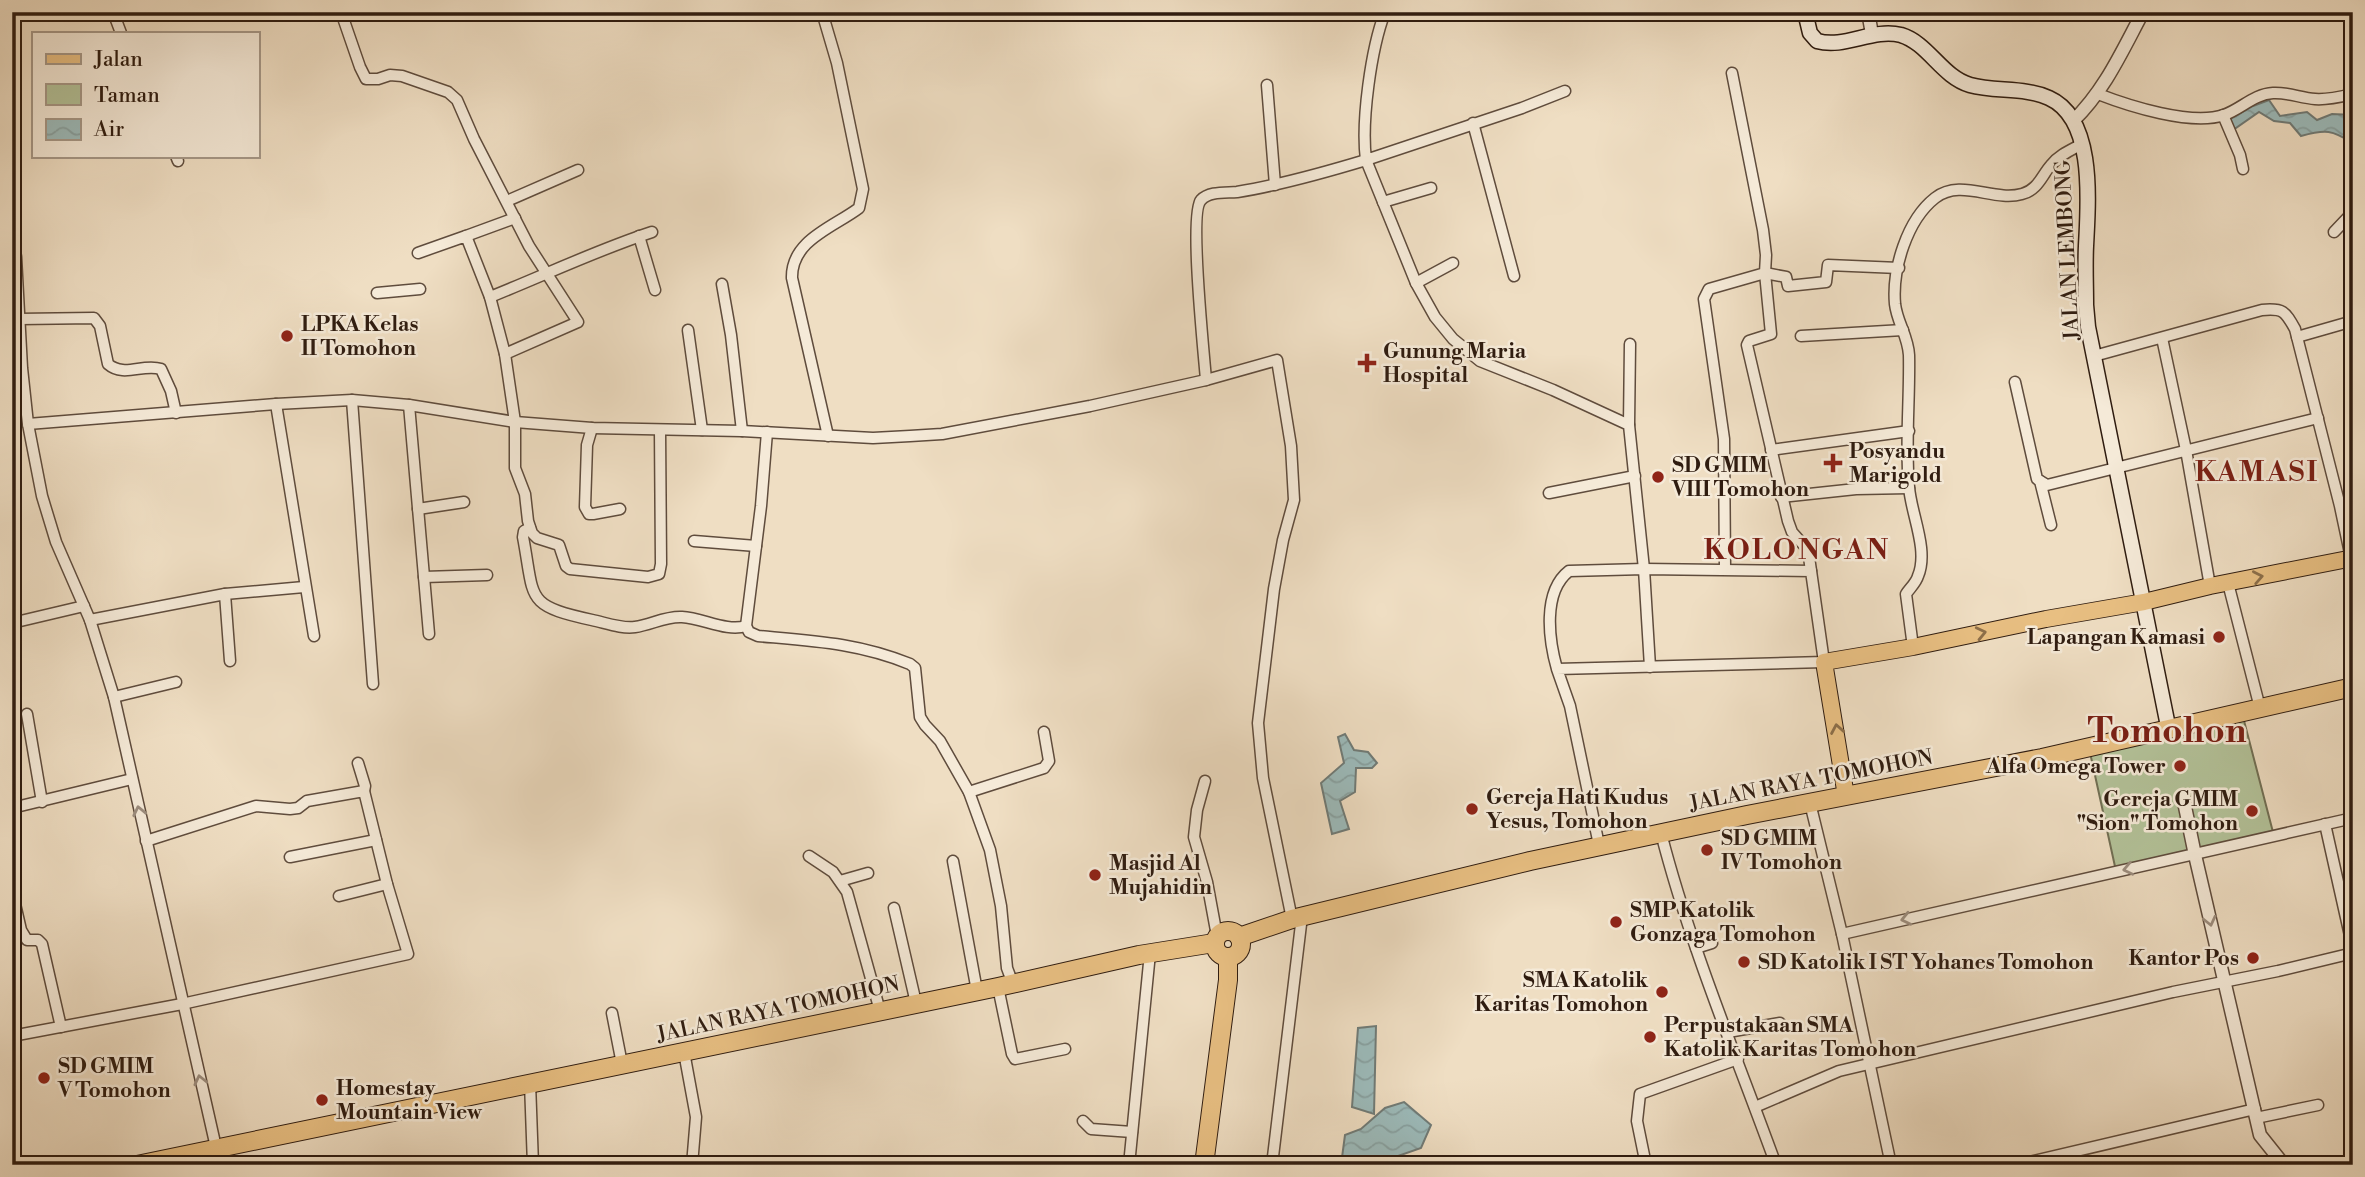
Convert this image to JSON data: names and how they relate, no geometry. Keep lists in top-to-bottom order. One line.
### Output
{"streets":{"highway":["JALAN RAYA TOMOHON"],"main road":["JALAN LEMBONG"]},"crossings":[["JALAN LEMBONG","JALAN RAYA TOMOHON"]],"districts":["KAMASI","KOLONGAN","Tomohon"],"places":{"other":["LPKA Kelas II Tomohon","SD GMIM VIII Tomohon","Lapangan Kamasi","Alfa Omega Tower","Gereja Hati Kudus Yesus, Tomohon","Gereja GMIM \"Sion\" Tomohon","SD GMIM IV Tomohon","Masjid Al Mujahidin","SMP Katolik Gonzaga Tomohon","Kantor Pos","SD Katolik I ST Yohanes Tomohon","SMA Katolik Karitas Tomohon","Perpustakaan SMA Katolik Karitas Tomohon","SD GMIM V Tomohon","Homestay Mountain View"],"health":["Gunung Maria Hospital","Posyandu Marigold"]},"legend":["Jalan","Taman","Air"]}
